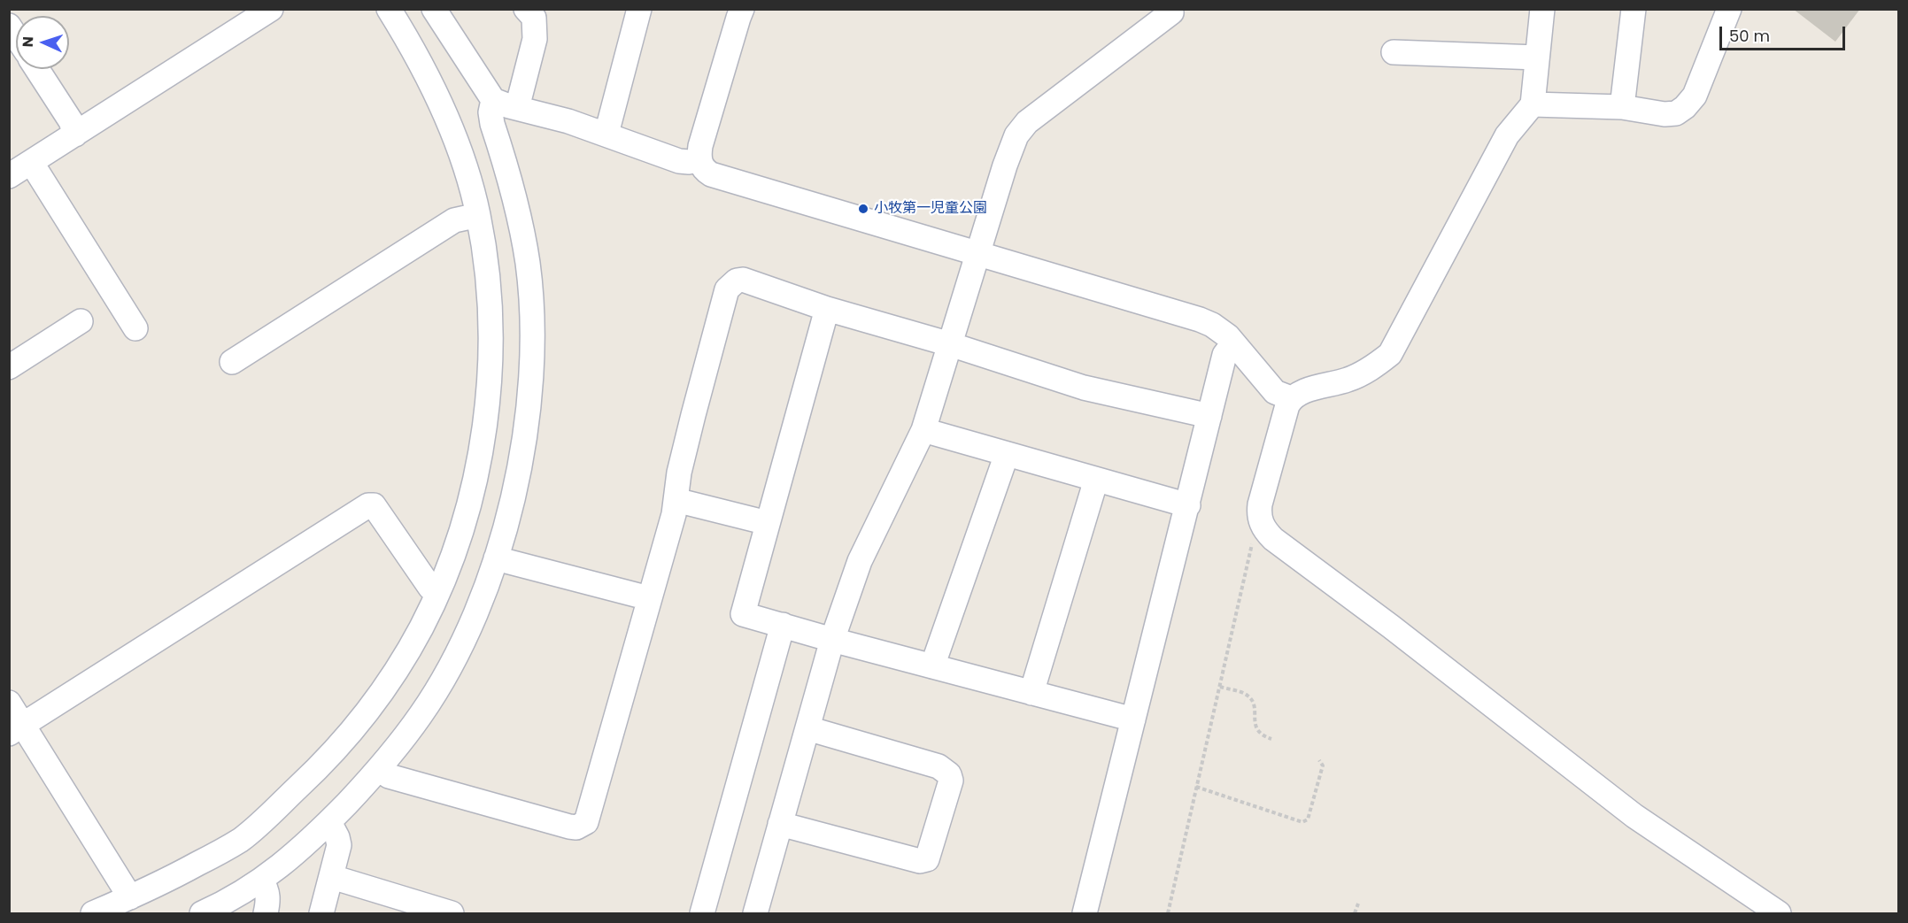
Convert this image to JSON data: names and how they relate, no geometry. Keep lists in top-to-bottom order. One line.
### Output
{"places":["小牧第一児童公園"],"scale_bar":"50 m","north":"left"}
